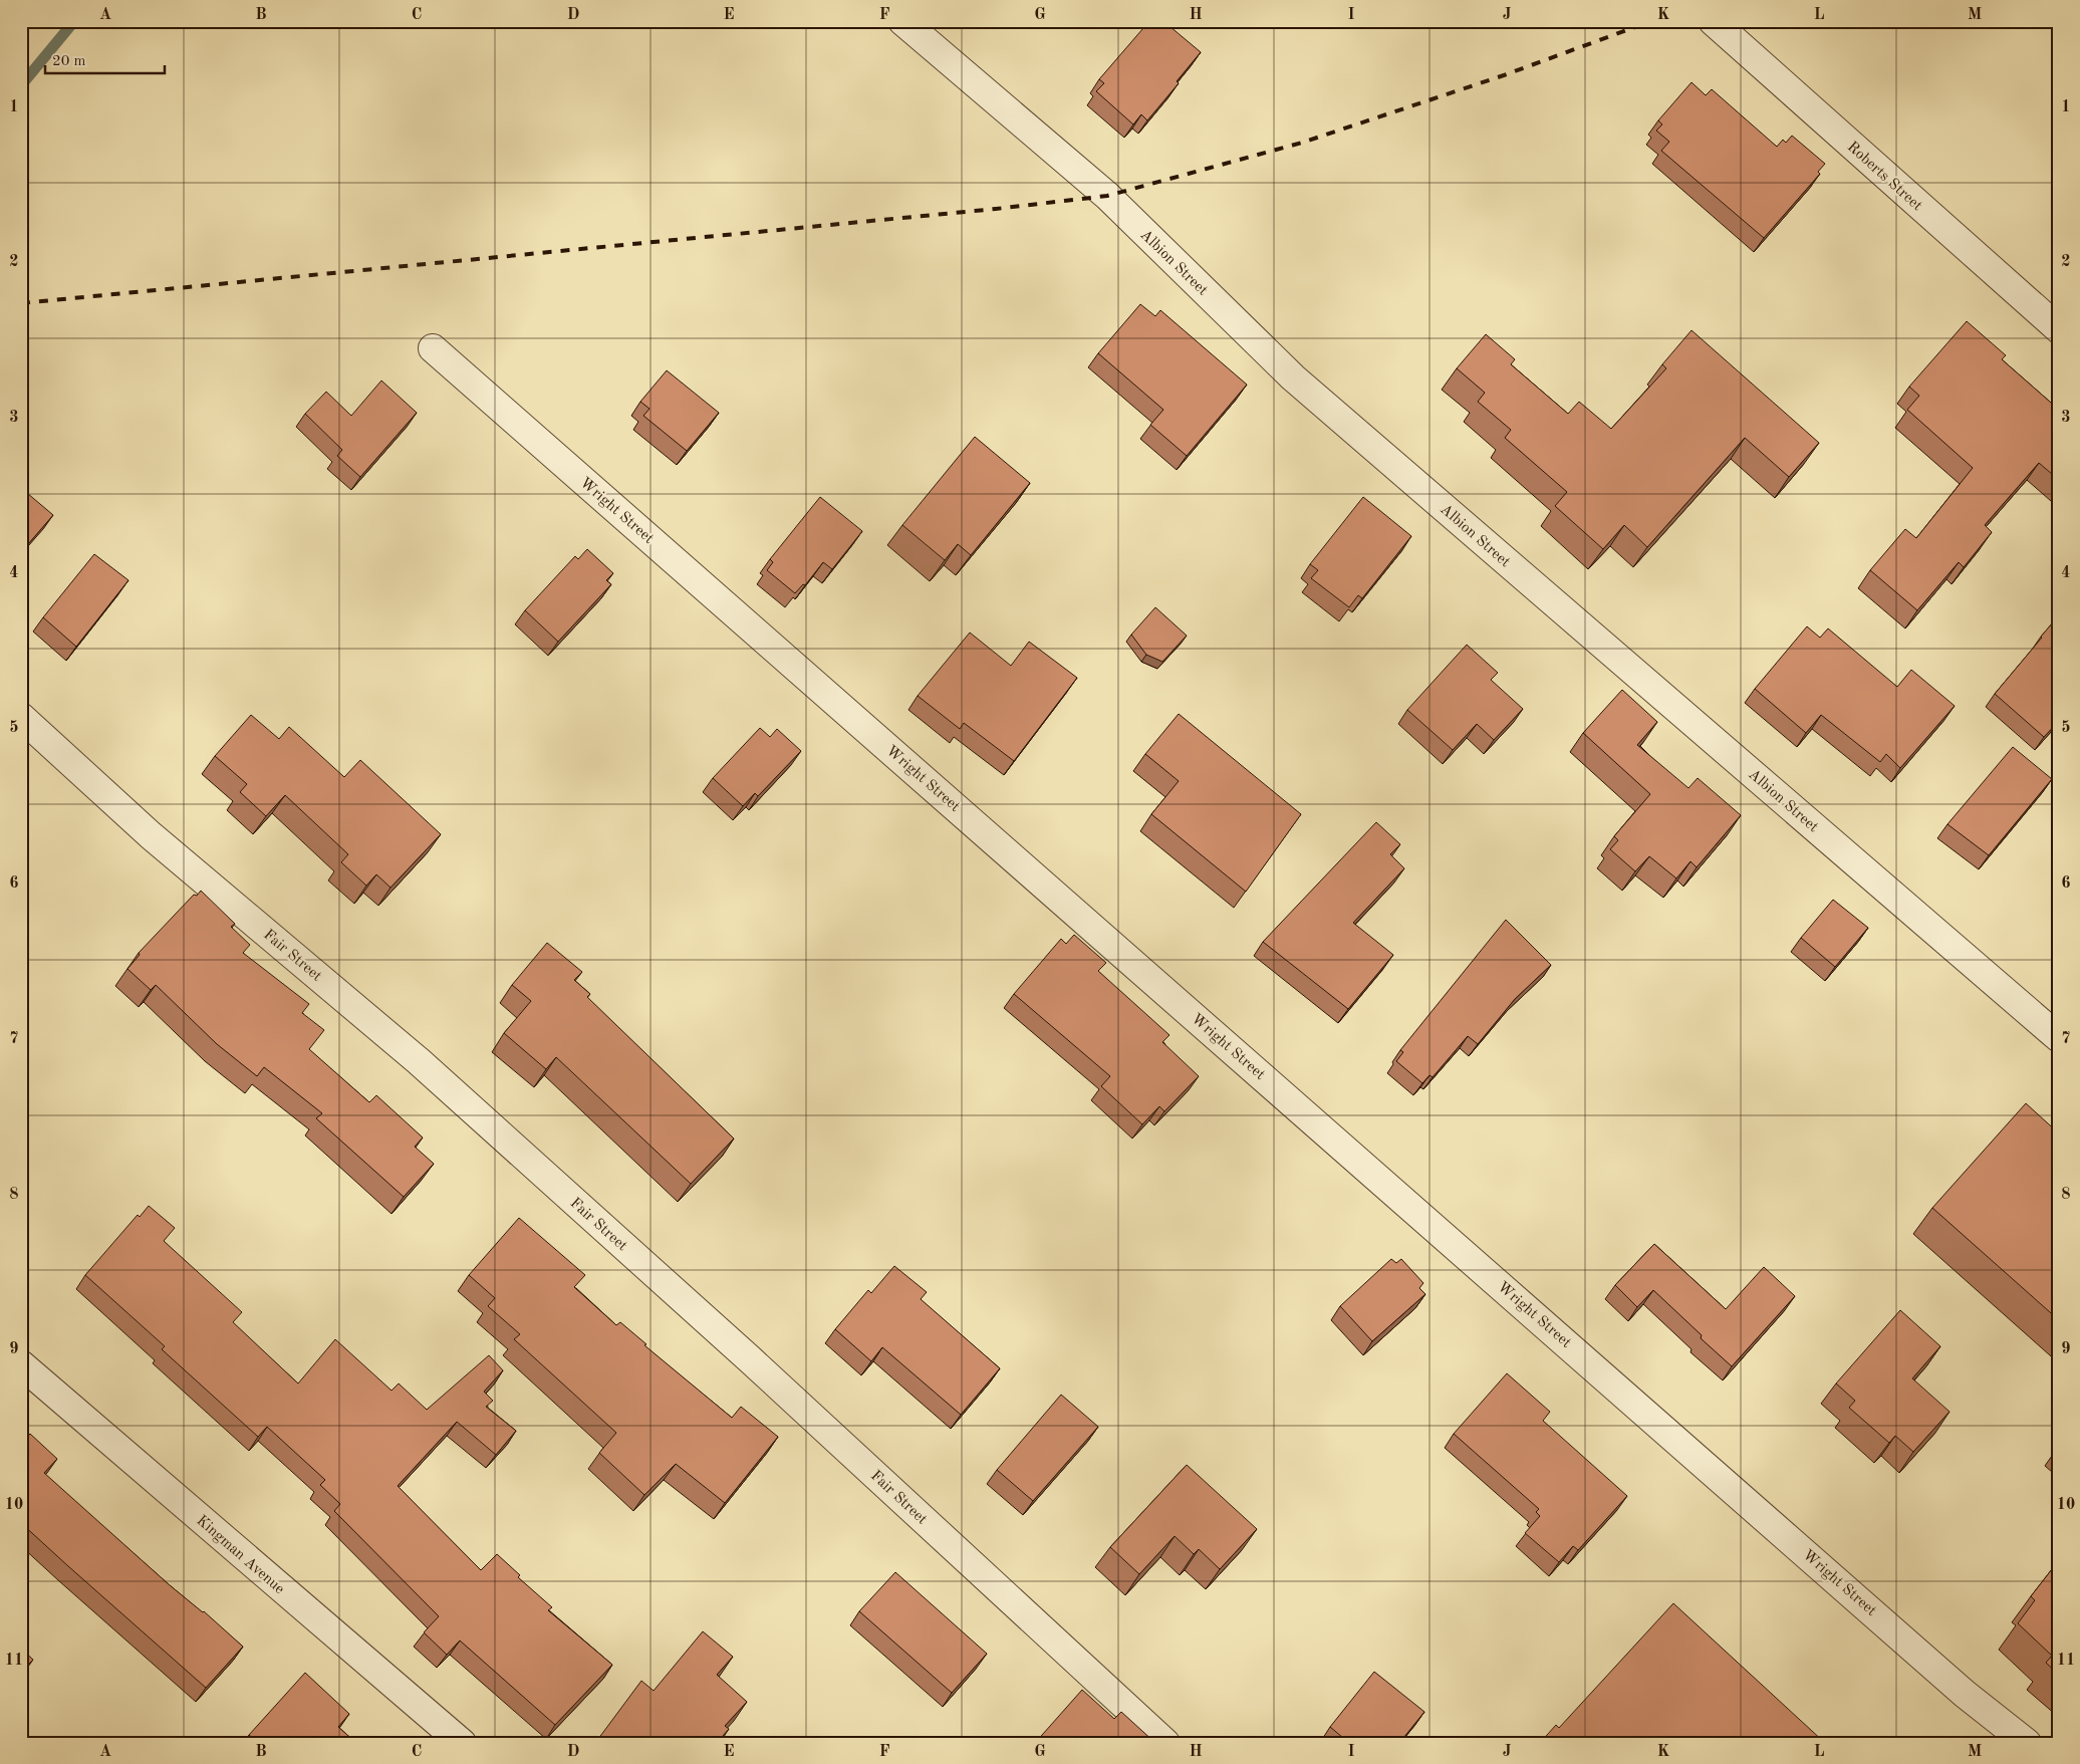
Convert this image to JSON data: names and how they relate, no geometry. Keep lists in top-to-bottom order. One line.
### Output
{"streets":{"street":["Roberts Street","Albion Street","Wright Street","Fair Street","Kingman Avenue"]},"scale_bar":"20 m","grid":{"columns":["A","B","C","D","E","F","G","H","I","J","K","L","M"],"rows":["1","2","3","4","5","6","7","8","9","10","11"]}}
